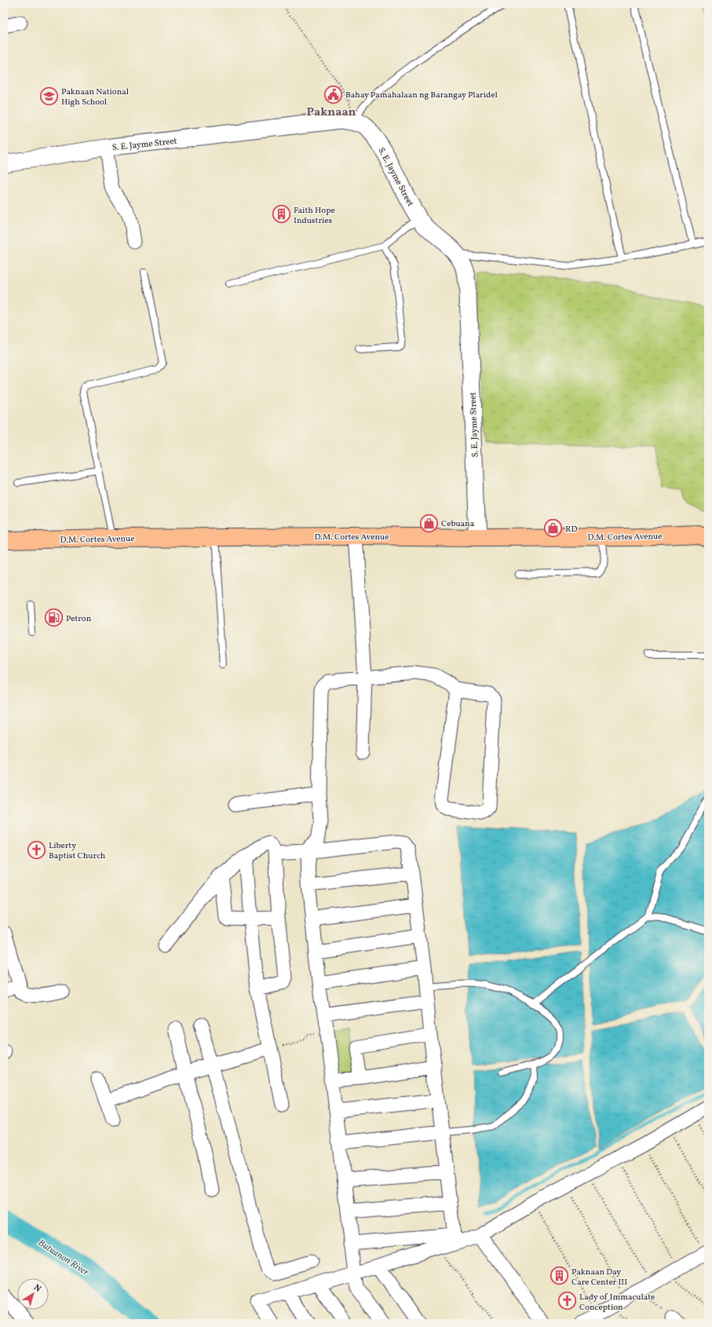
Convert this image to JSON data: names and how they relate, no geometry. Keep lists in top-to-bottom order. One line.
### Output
{"streets":{"highway":["D.M. Cortes Avenue"],"street":["S. E. Jayme Street"]},"crossings":[["S. E. Jayme Street","D.M. Cortes Avenue"]],"districts":["Paknaan"],"water":["Butuanon River"],"places":{"public building":["Bahay Pamahalaan ng Barangay Plaridel"],"school or university":["Paknaan National High School"],"building":["Faith Hope Industries","Paknaan Day Care Center III"],"shop":["Cebuana","RD"],"fuel station":["Petron"],"church":["Liberty Baptist Church","Lady of Immaculate Conception"]},"north":"top right"}
